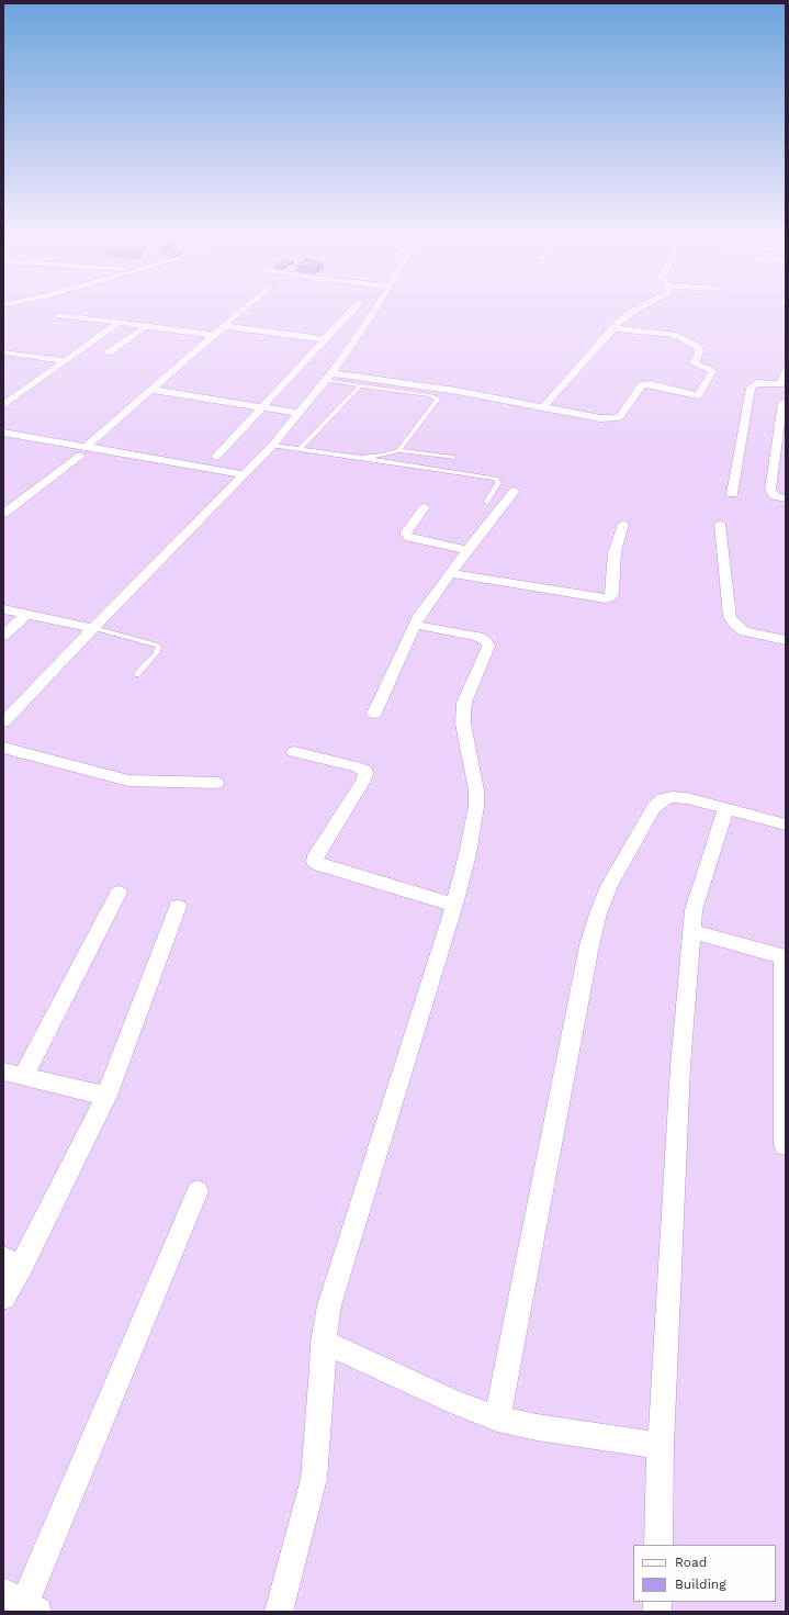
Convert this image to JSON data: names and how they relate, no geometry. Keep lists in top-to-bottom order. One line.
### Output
{"legend":["Road","Building"]}
